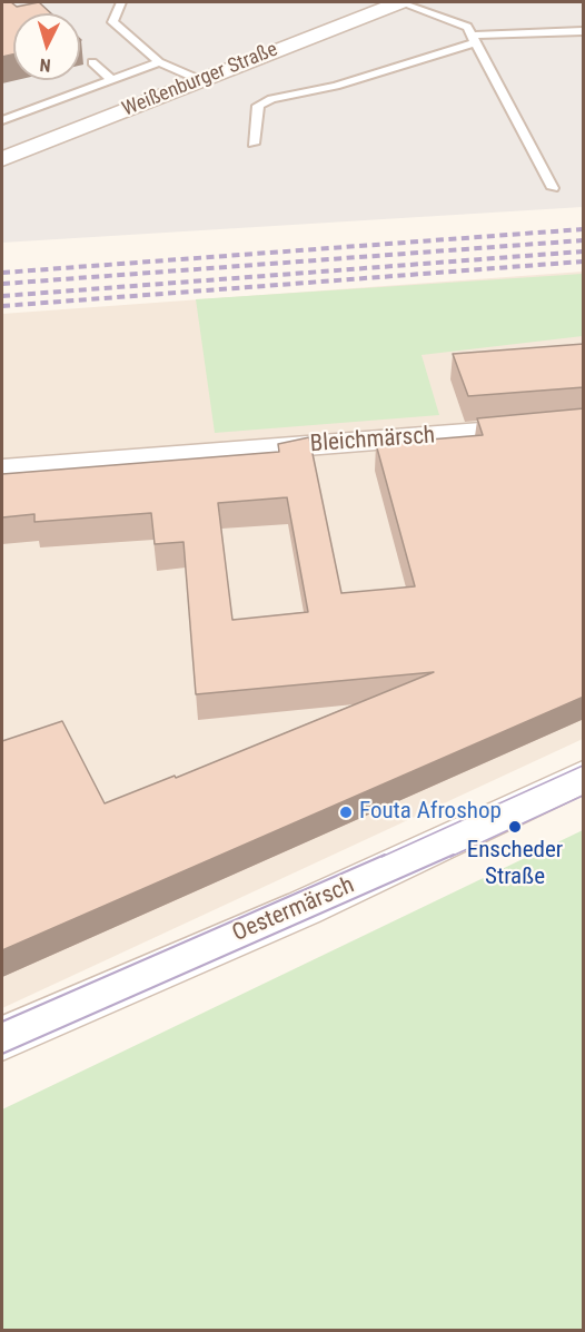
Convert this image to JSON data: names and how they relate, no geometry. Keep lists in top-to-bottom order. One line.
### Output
{"streets":{"street":["Weißenburger Straße","Bleichmärsch","Oestermärsch"]},"places":["Fouta Afroshop","Enscheder Straße"],"north":"bottom"}
